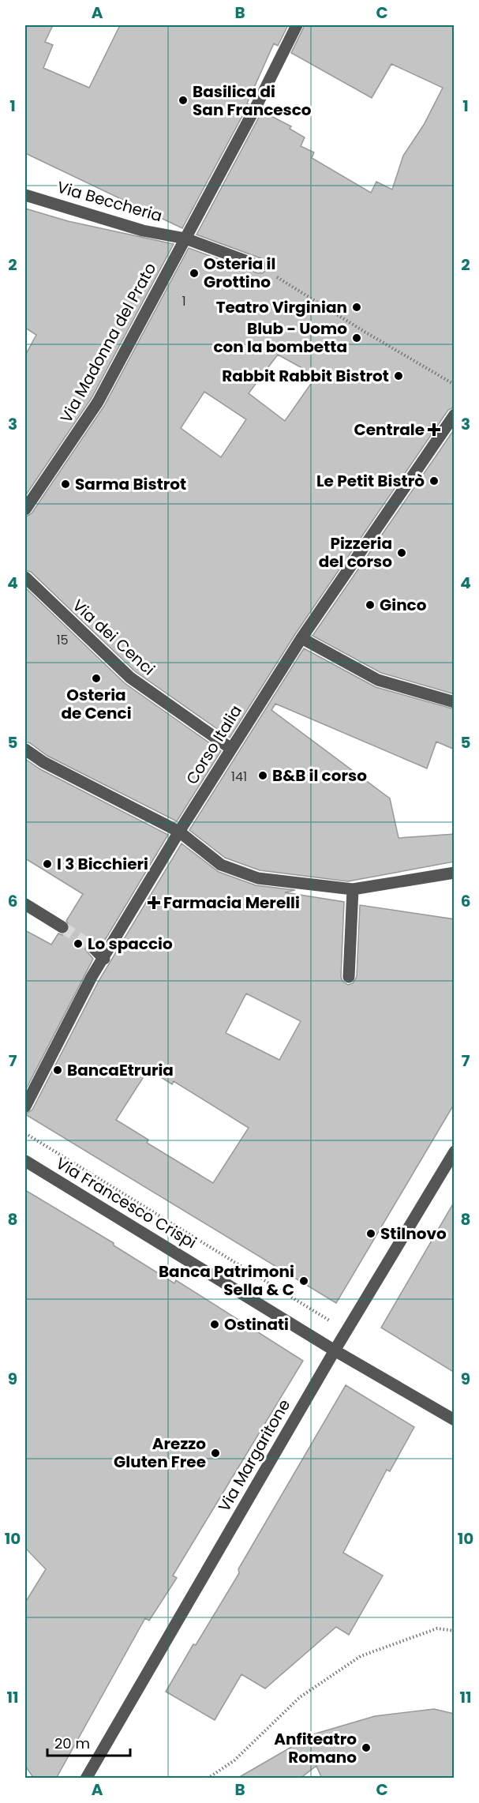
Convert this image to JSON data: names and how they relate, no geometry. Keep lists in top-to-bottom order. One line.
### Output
{"streets":{"street":["Via Beccheria","Via Madonna del Prato","Via dei Cenci","Corso Italia","Via Francesco Crispi","Via Margaritone"]},"crossings":[["Via Beccheria","Via Madonna del Prato"],["Via dei Cenci","Corso Italia"],["Via Francesco Crispi","Via Margaritone"]],"places":{"other":["Basilica di San Francesco","Osteria il Grottino","Teatro Virginian","Blub - Uomo con la bombetta","Rabbit Rabbit Bistrot","Le Petit Bistrò","Sarma Bistrot","Pizzeria del corso","Ginco","Osteria de Cenci","B&B il corso","I 3 Bicchieri","Lo spaccio","BancaEtruria","Stilnovo","Banca Patrimoni Sella & C","Ostinati","Arezzo Gluten Free","Anfiteatro Romano"],"health":["Centrale","Farmacia Merelli"]},"house_numbers":["1","15","141"],"scale_bar":"20 m","grid":{"columns":["A","B","C"],"rows":["1","2","3","4","5","6","7","8","9","10","11"]}}
